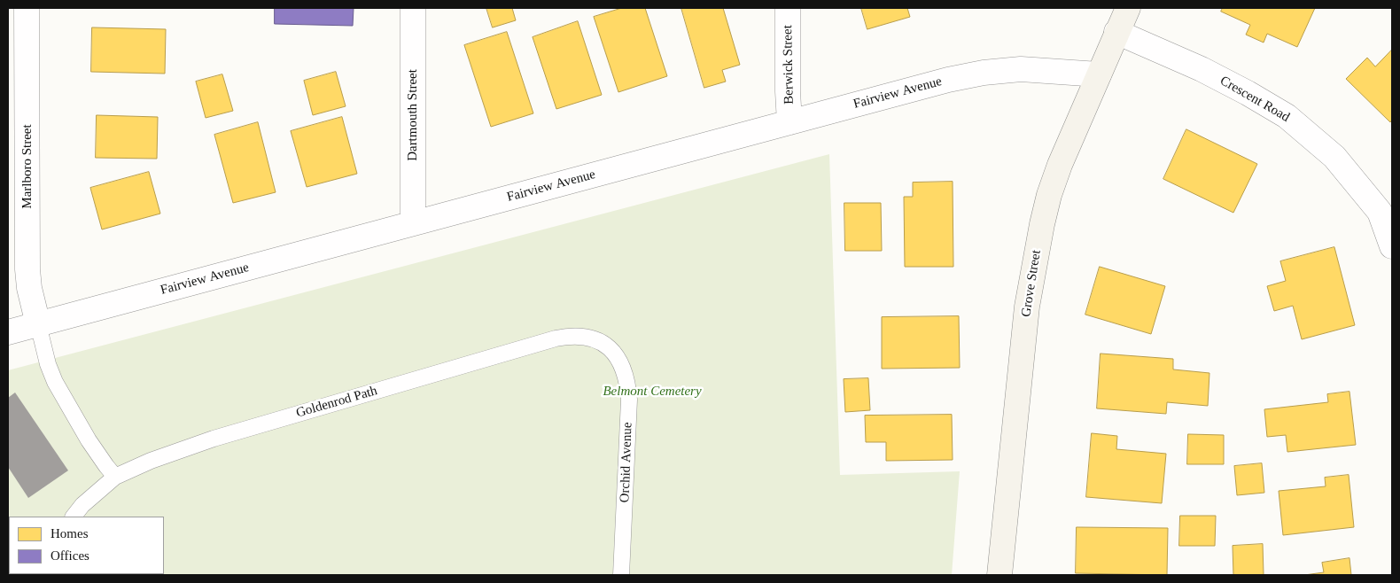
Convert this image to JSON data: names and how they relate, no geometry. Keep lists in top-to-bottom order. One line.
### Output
{"streets":{"street":["Berwick Street","Fairview Avenue","Crescent Road","Dartmouth Street","Marlboro Street","Grove Street"],"lane":["Goldenrod Path","Orchid Avenue"]},"crossings":[["Berwick Street","Fairview Avenue"],["Fairview Avenue","Dartmouth Street"],["Fairview Avenue","Marlboro Street"],["Fairview Avenue","Grove Street"],["Crescent Road","Grove Street"],["Goldenrod Path","Orchid Avenue"]],"parks":["Belmont Cemetery"],"legend":["Homes","Offices"]}
